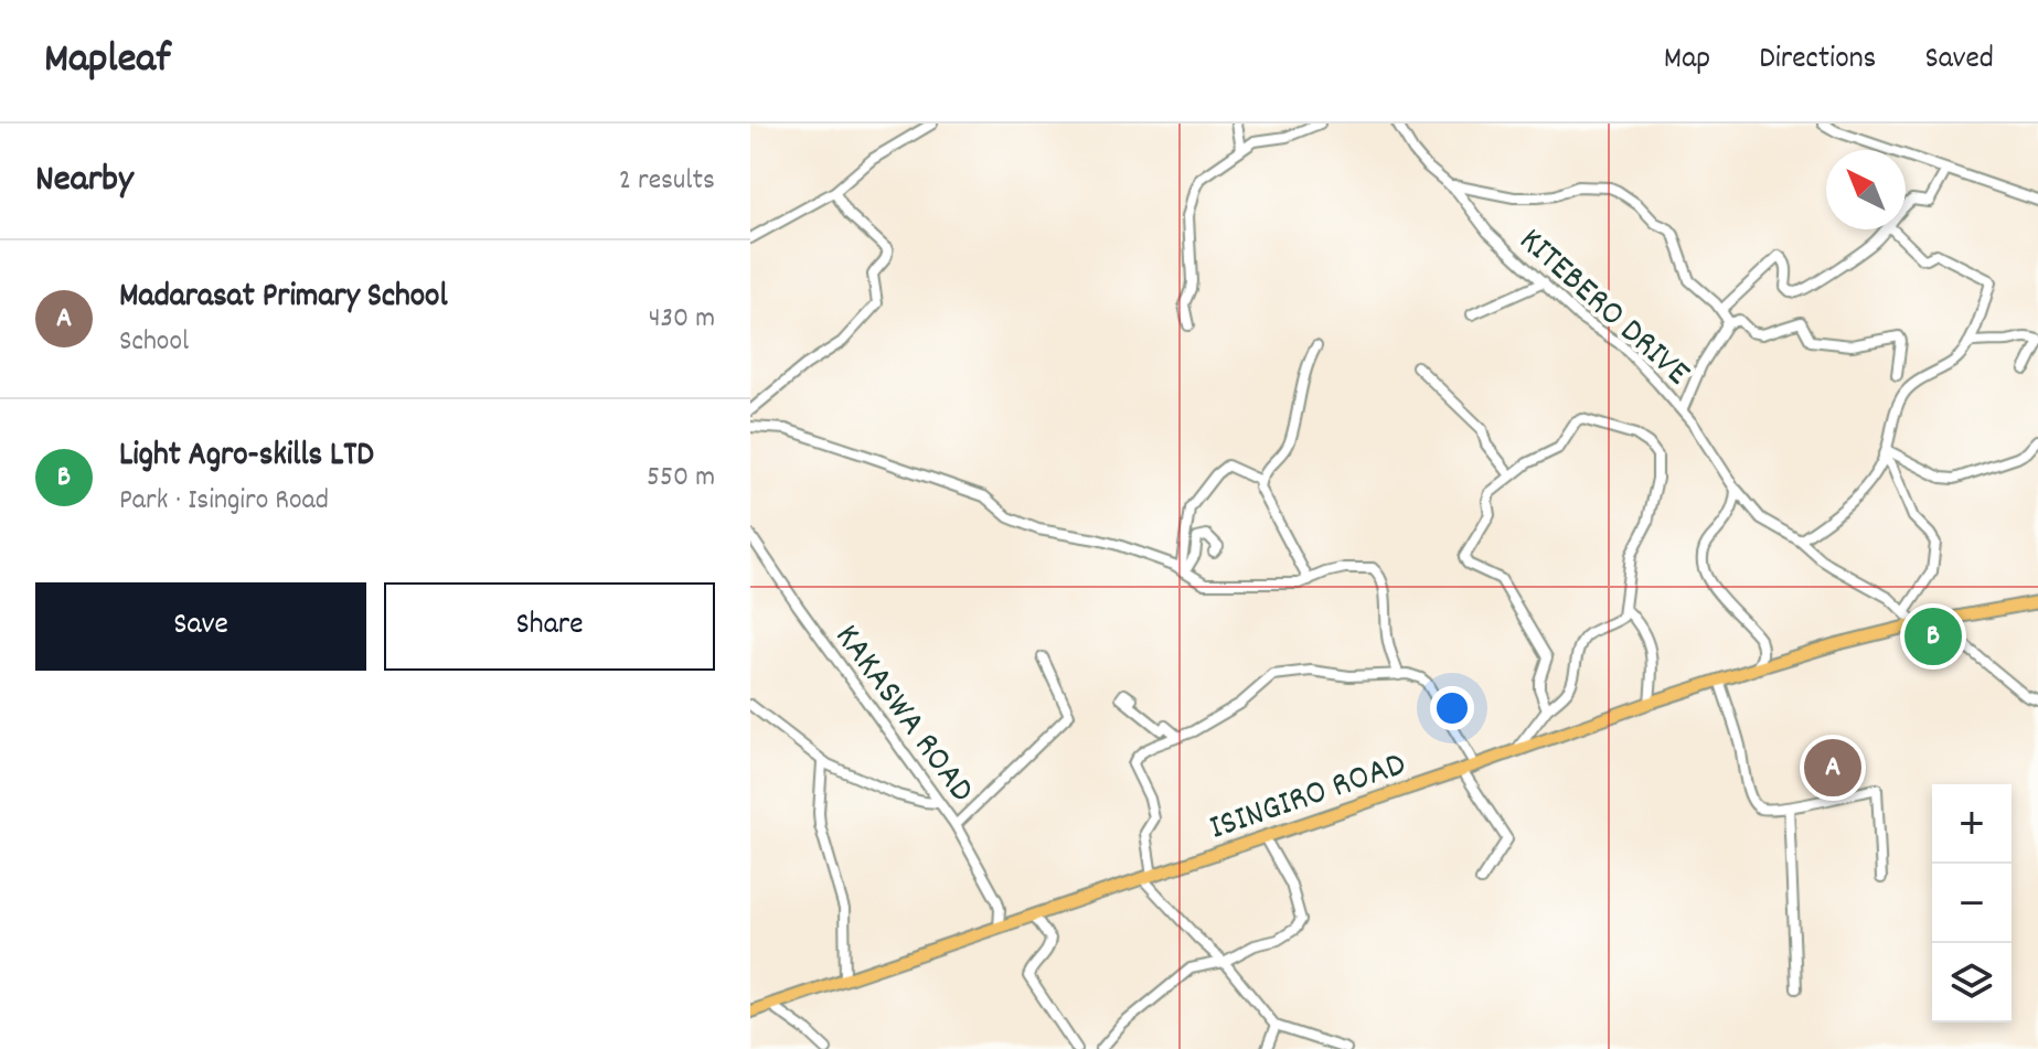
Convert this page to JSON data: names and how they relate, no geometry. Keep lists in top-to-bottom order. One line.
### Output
{"streets":{"main road":["ISINGIRO ROAD"],"street":["KITEBERO DRIVE","KAKASWA ROAD"]},"crossings":[["KITEBERO DRIVE","ISINGIRO ROAD"],["KAKASWA ROAD","ISINGIRO ROAD"]],"north":"top left","page":{"header":"Mapleaf","nav":["Map","Directions","Saved"],"heading":["Nearby","2 results"],"list":[{"mark":"A","name":"Madarasat Primary School","note":"School","value":"430 m"},{"mark":"B","name":"Light Agro-skills LTD","note":"Park · Isingiro Road","value":"550 m"}],"buttons":["Save","Share"],"pins":["B","A"],"map_buttons":["+","−"]}}
